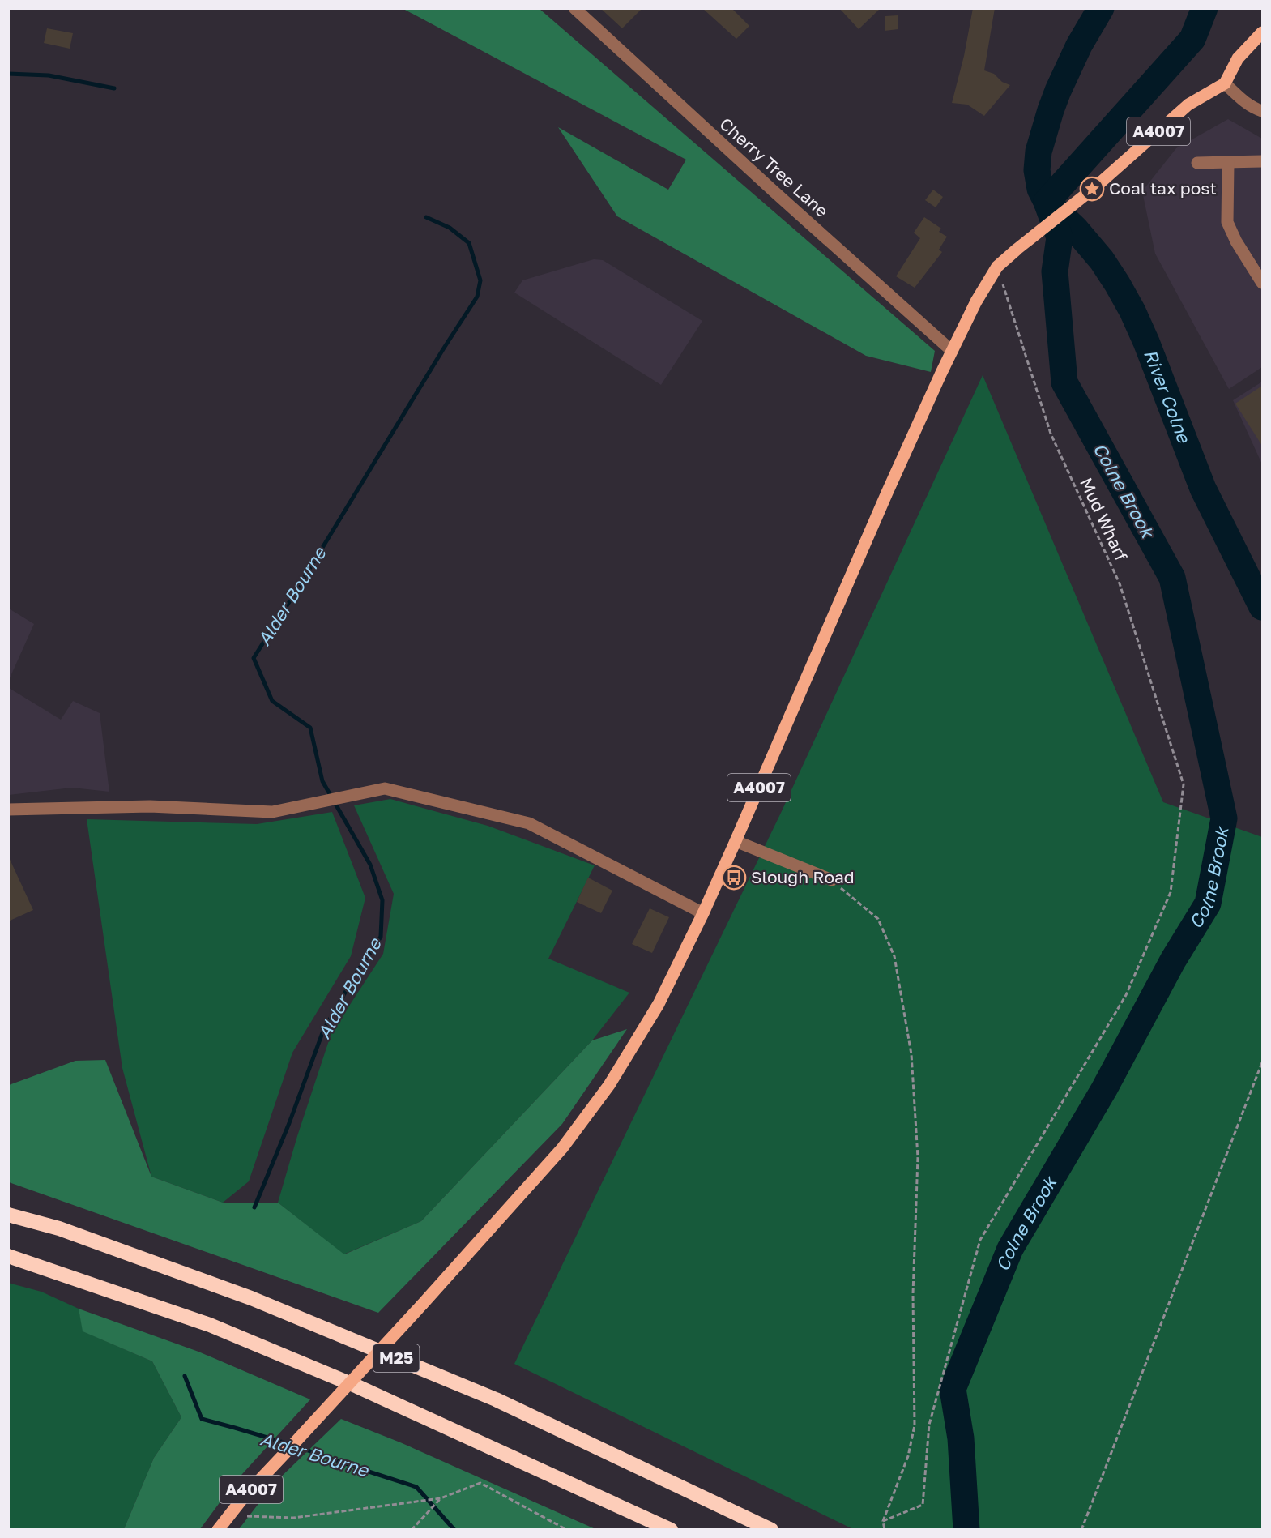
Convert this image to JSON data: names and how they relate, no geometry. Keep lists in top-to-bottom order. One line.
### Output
{"streets":{"highway":["M25"],"main road":["A4007"],"street":["Cherry Tree Lane"],"path":["Mud Wharf"]},"crossings":[["A4007","Cherry Tree Lane"],["A4007","Mud Wharf"]],"water":["River Colne","Colne Brook","Alder Bourne"],"places":{"place":["Coal tax post"],"bus stop":["Slough Road"]}}
